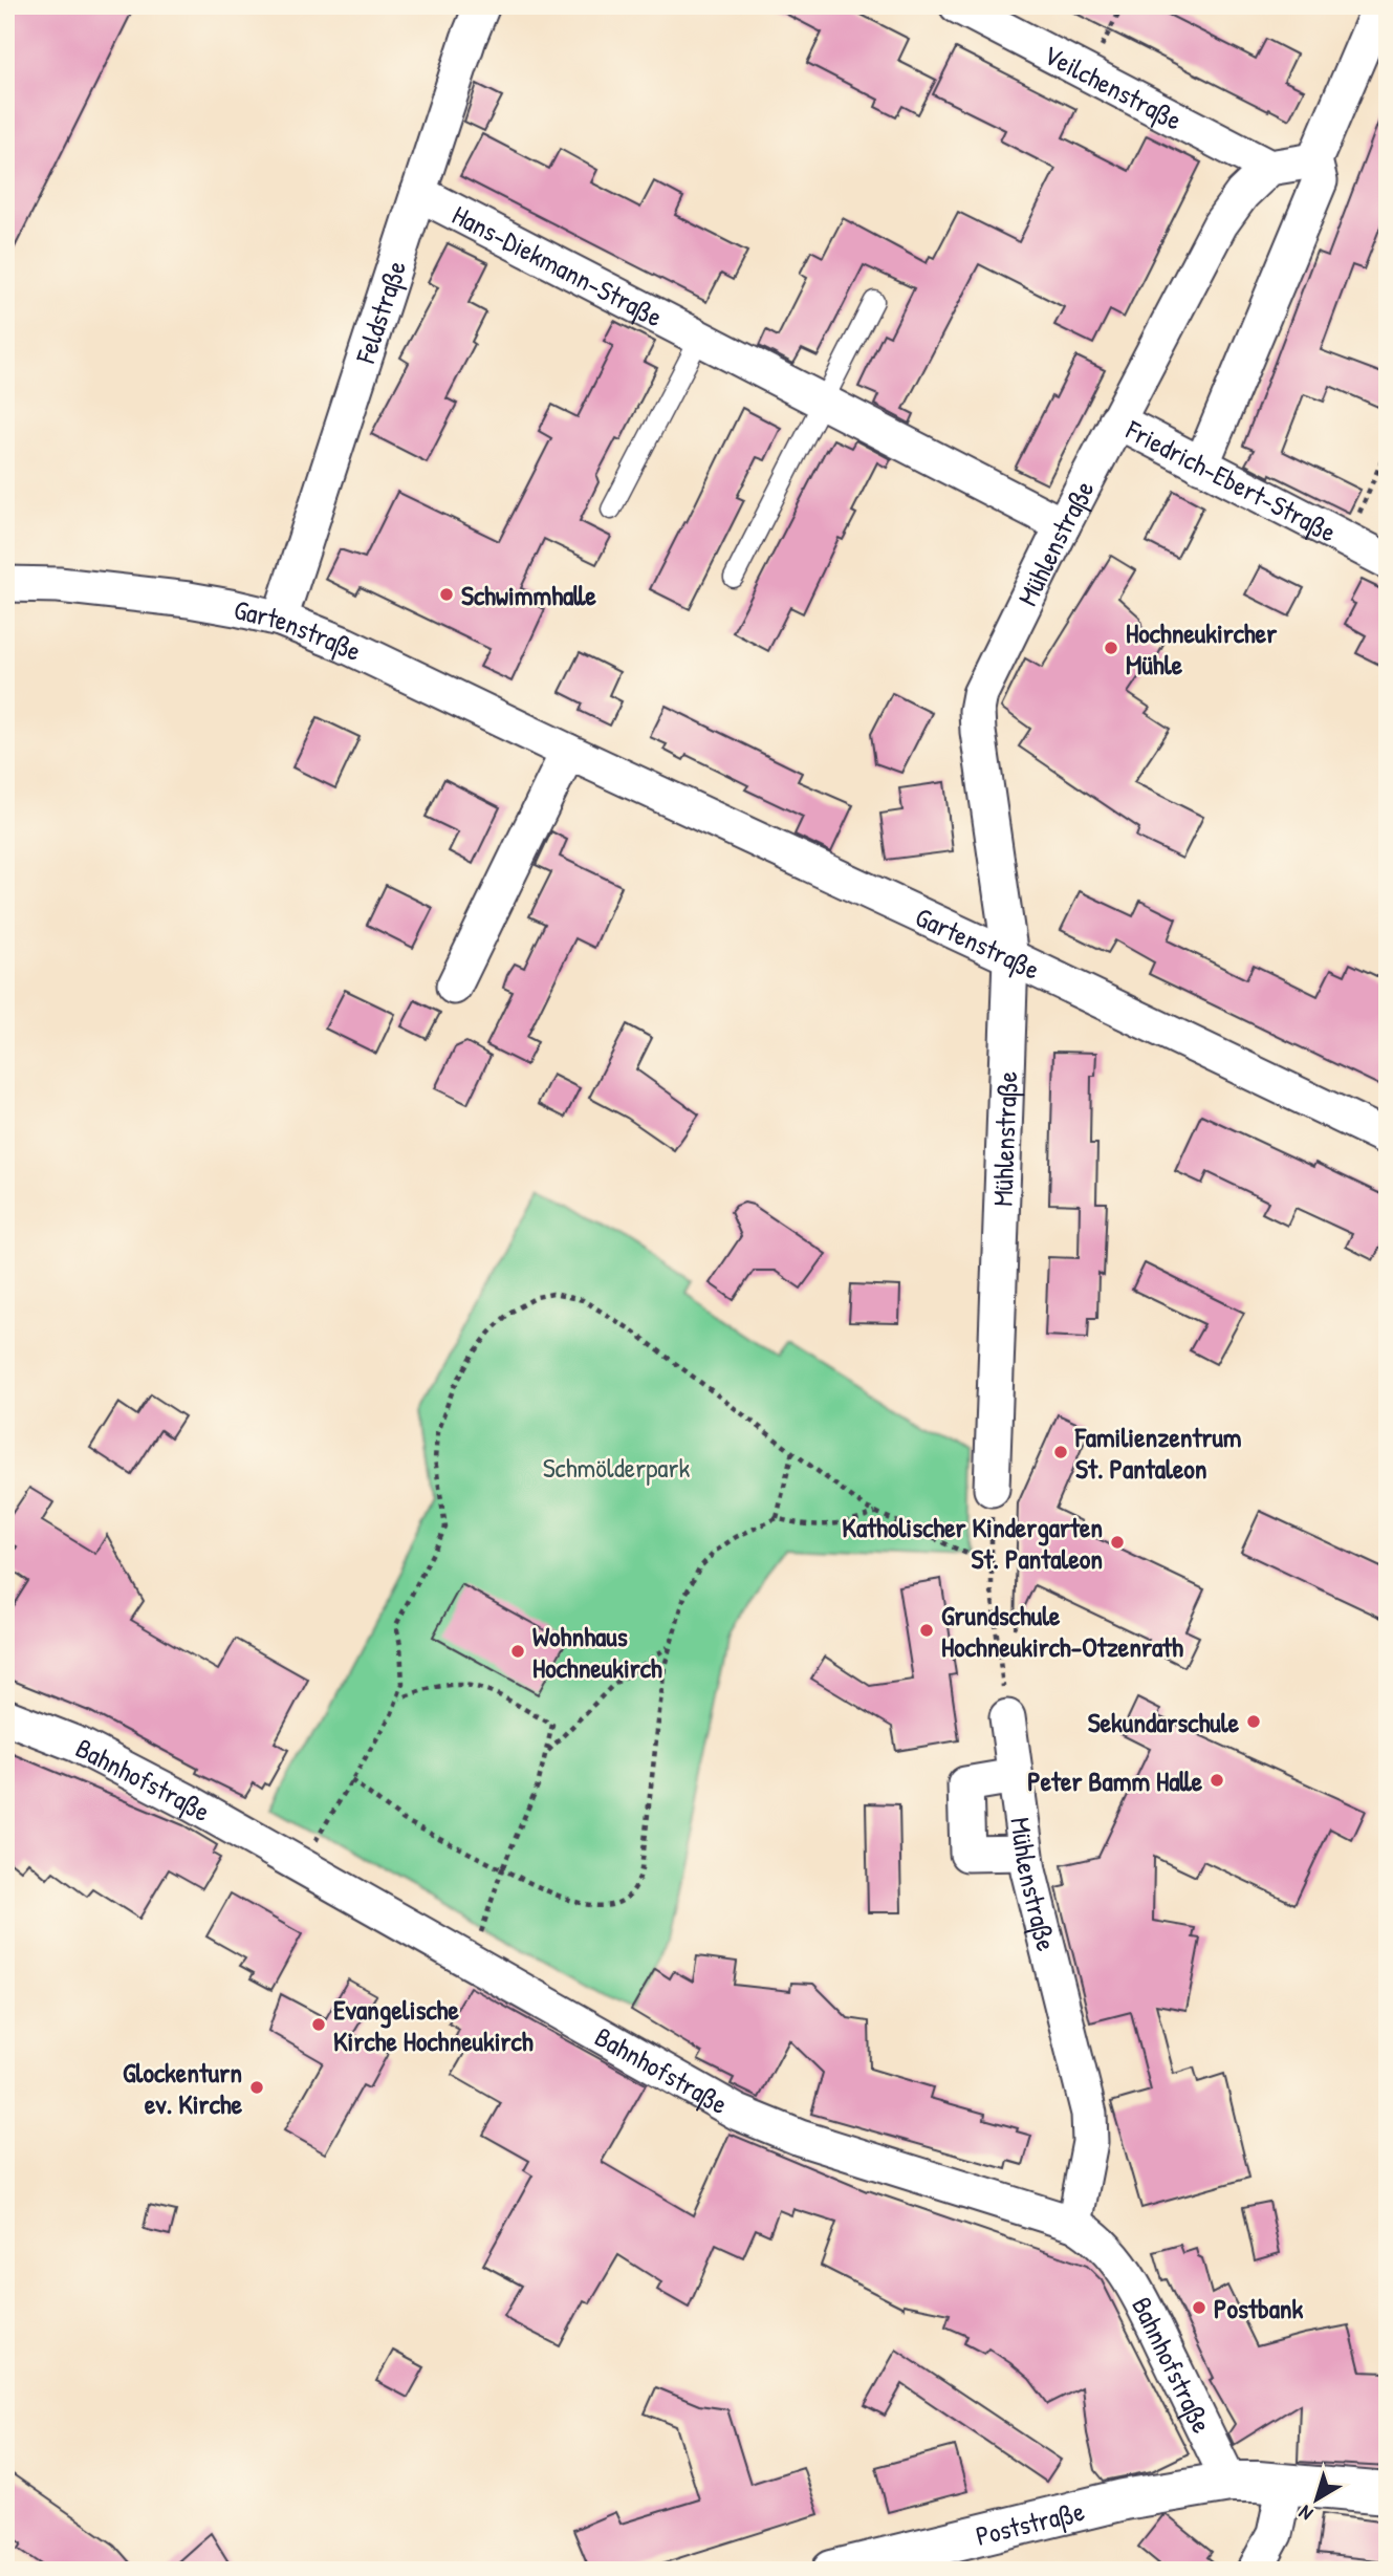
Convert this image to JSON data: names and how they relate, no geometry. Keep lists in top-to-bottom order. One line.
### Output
{"streets":{"street":["Veilchenstraße","Hans-Diekmann-Straße","Feldstraße","Friedrich-Ebert-Straße","Mühlenstraße","Gartenstraße","Bahnhofstraße","Poststraße"]},"crossings":[["Veilchenstraße","Mühlenstraße"],["Hans-Diekmann-Straße","Feldstraße"],["Hans-Diekmann-Straße","Mühlenstraße"],["Feldstraße","Gartenstraße"],["Friedrich-Ebert-Straße","Mühlenstraße"],["Mühlenstraße","Gartenstraße"],["Mühlenstraße","Bahnhofstraße"],["Bahnhofstraße","Poststraße"]],"parks":["Schmölderpark"],"places":["Schwimmhalle","Hochneukircher Mühle","Familienzentrum St. Pantaleon","Katholischer Kindergarten St. Pantaleon","Grundschule Hochneukirch-Otzenrath","Wohnhaus Hochneukirch","Sekundarschule","Peter Bamm Halle","Evangelische Kirche Hochneukirch","Glockenturn ev. Kirche","Postbank"],"north":"bottom left"}
